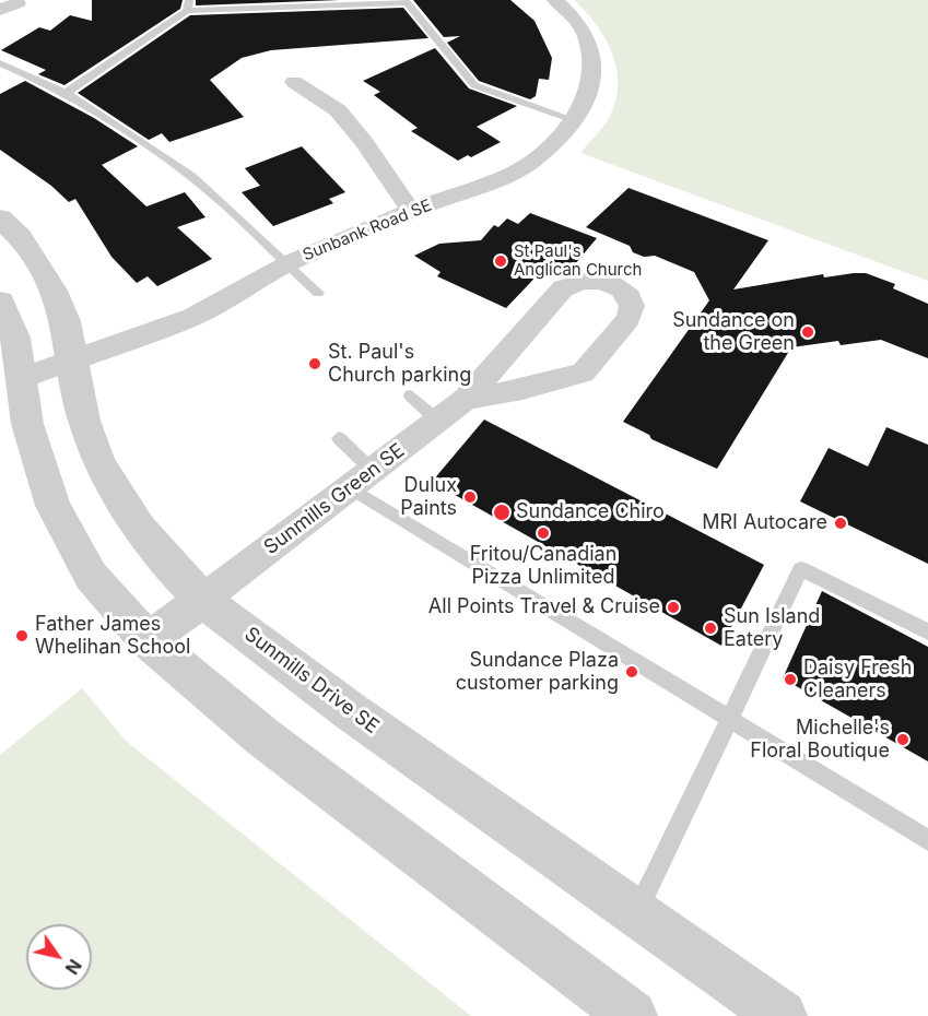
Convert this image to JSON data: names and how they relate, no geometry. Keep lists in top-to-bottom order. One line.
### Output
{"streets":{"street":["Sunbank Road SE","Sunmills Green SE","Sunmills Drive SE"]},"crossings":[["Sunbank Road SE","Sunmills Drive SE"],["Sunmills Green SE","Sunmills Drive SE"]],"places":["St Paul's Anglican Church","Sundance on the Green","St. Paul's Church parking","Dulux Paints","Sundance Chiro","MRI Autocare","Fritou/Canadian Pizza Unlimited","All Points Travel & Cruise","Sun Island Eatery","Father James Whelihan School","Sundance Plaza customer parking","Daisy Fresh Cleaners","Michelle's Floral Boutique"],"north":"bottom right"}
